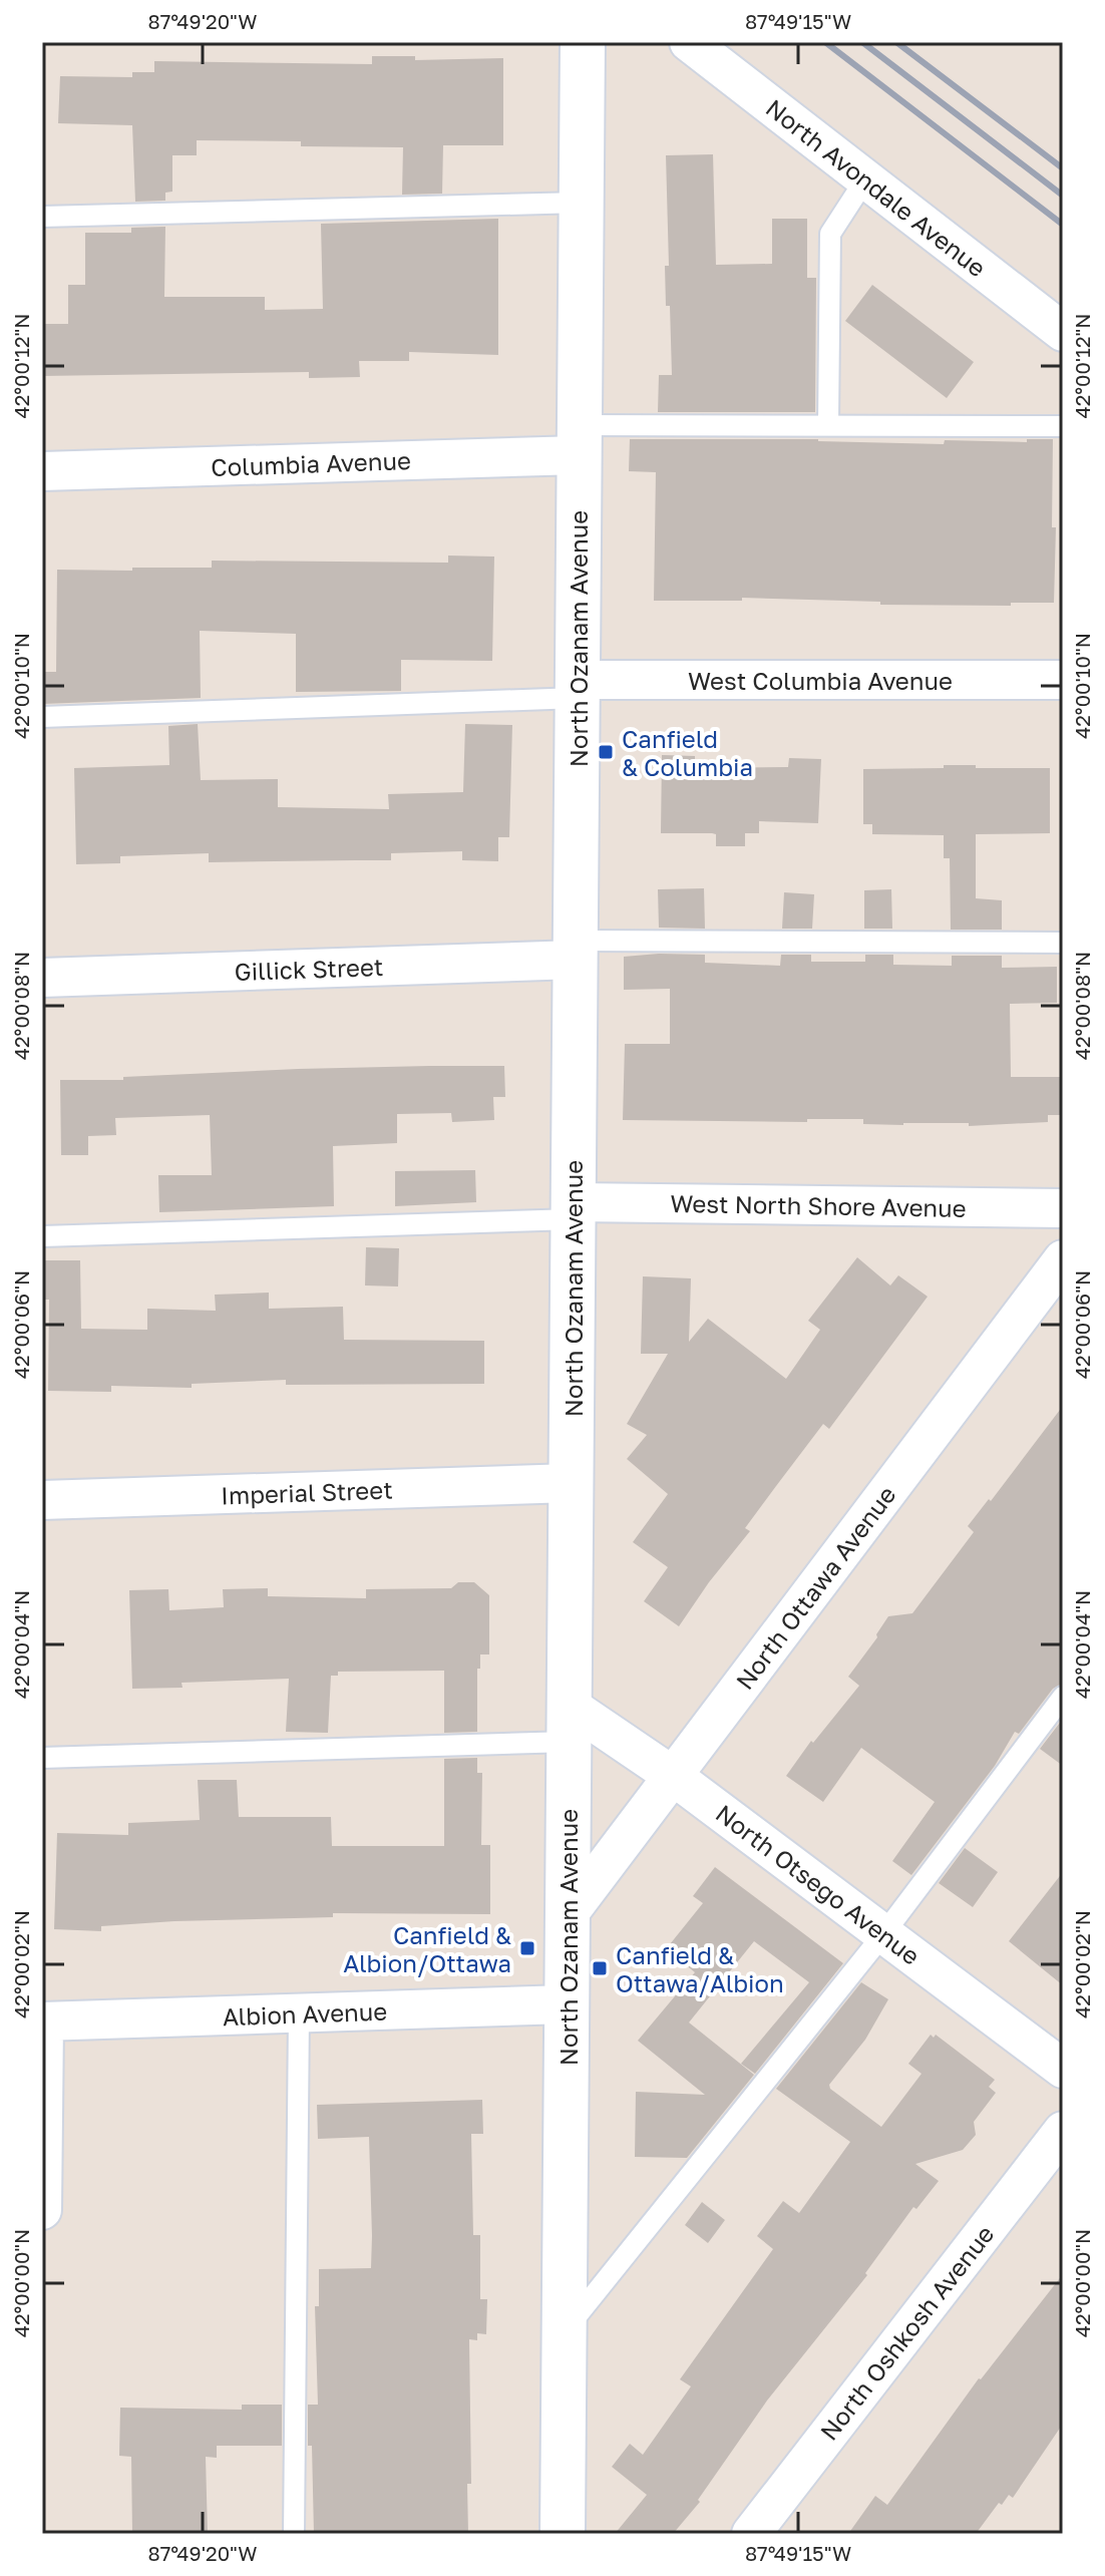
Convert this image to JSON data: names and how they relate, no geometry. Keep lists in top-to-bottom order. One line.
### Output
{"streets":{"street":["North Avondale Avenue","Columbia Avenue","North Ozanam Avenue","West Columbia Avenue","Gillick Street","West North Shore Avenue","Imperial Street","North Ottawa Avenue","North Otsego Avenue","Albion Avenue","North Oshkosh Avenue"]},"crossings":[["Columbia Avenue","North Ozanam Avenue"],["North Ozanam Avenue","West Columbia Avenue"],["North Ozanam Avenue","Gillick Street"],["North Ozanam Avenue","West North Shore Avenue"],["North Ozanam Avenue","Imperial Street"],["North Ozanam Avenue","North Ottawa Avenue"],["North Ozanam Avenue","North Otsego Avenue"],["North Ozanam Avenue","Albion Avenue"],["North Ottawa Avenue","North Otsego Avenue"]],"places":{"transit":["Canfield & Columbia","Canfield & Albion/Ottawa","Canfield & Ottawa/Albion"]},"coordinates":["87°49'20\"W","87°49'15\"W","42°00'12\"N","42°00'10\"N","42°00'08\"N","42°00'06\"N","42°00'04\"N","42°00'02\"N","42°00'00\"N"]}
